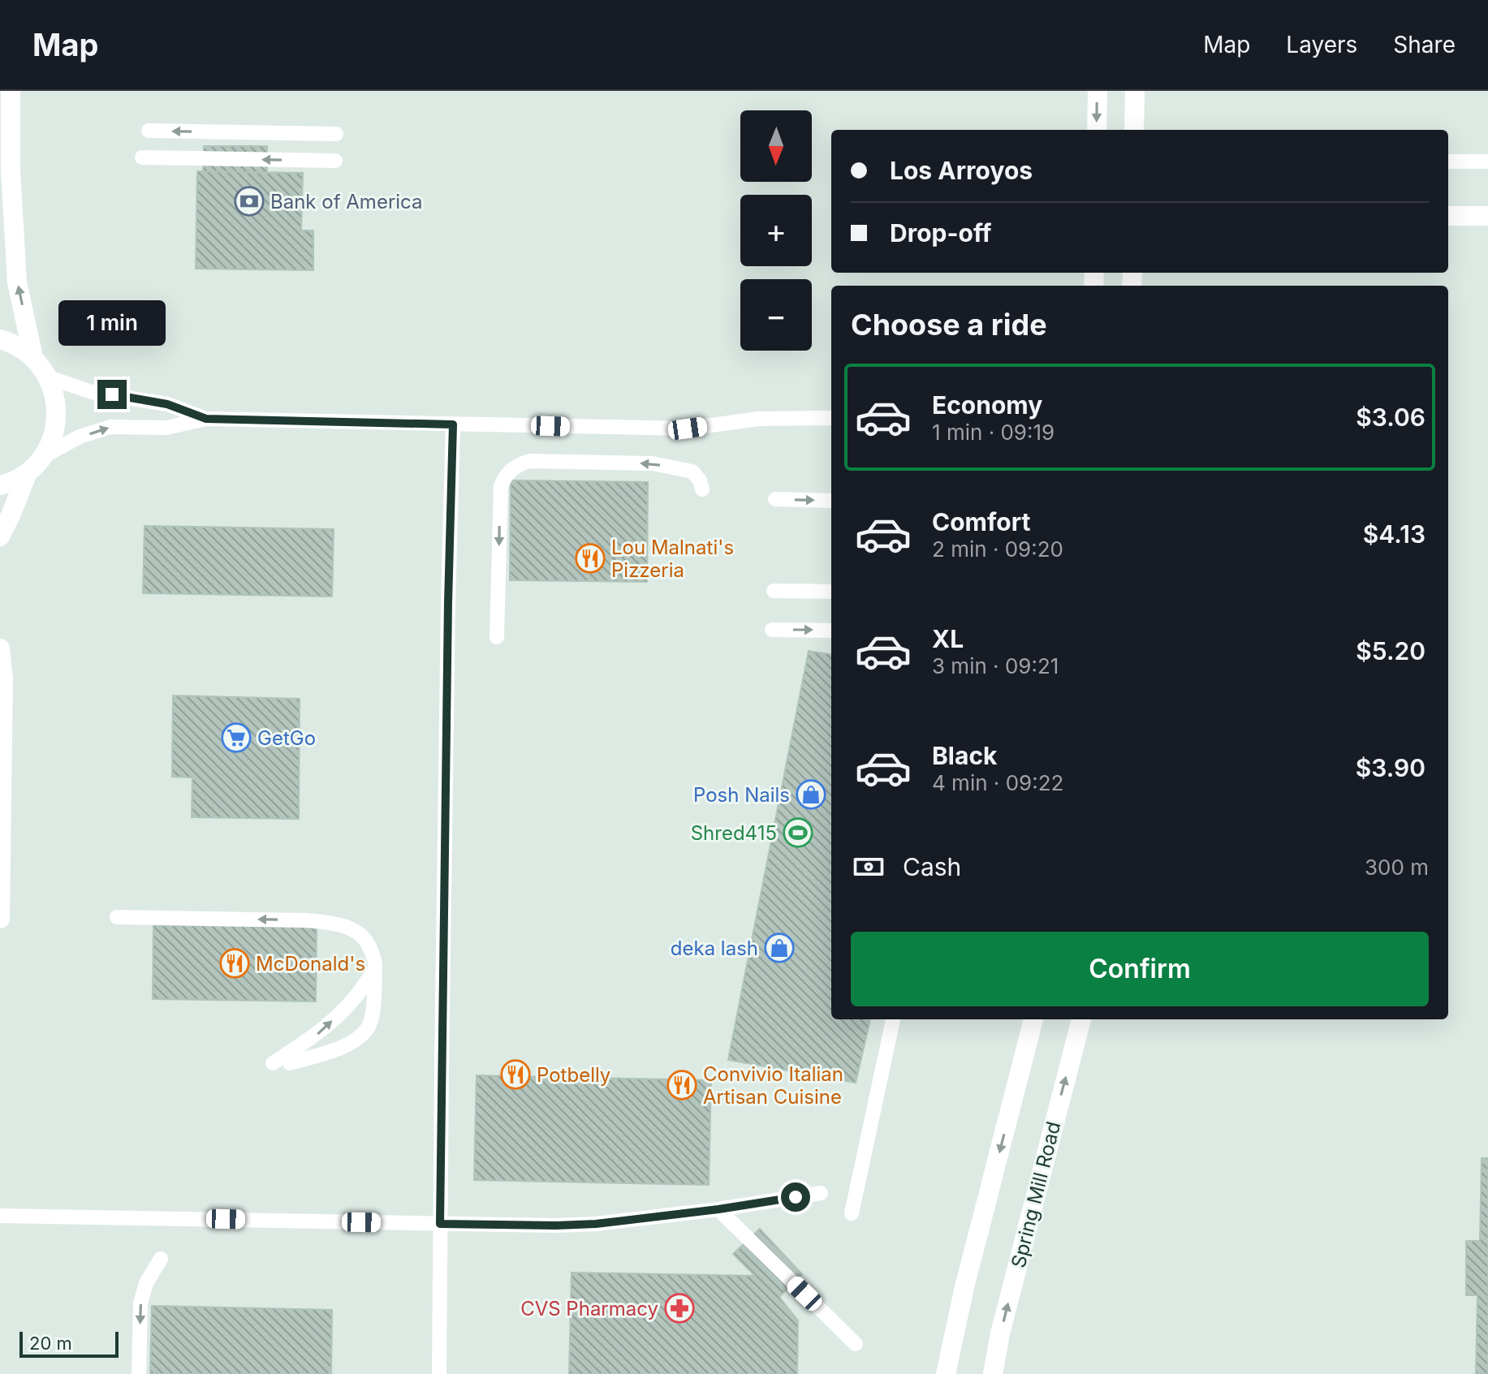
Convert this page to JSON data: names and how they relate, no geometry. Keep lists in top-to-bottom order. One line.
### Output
{"streets":{"street":["Spring Mill Road"]},"places":{"bank":["Bank of America"],"restaurant":["Lou Malnati's Pizzeria","McDonald's","Potbelly","Convivio Italian Artisan Cuisine"],"supermarket":["GetGo"],"shop":["Posh Nails","deka lash"],"sports":["Shred415"],"pharmacy":["CVS Pharmacy"]},"scale_bar":"20 m","north":"bottom","page":{"header":"Map","nav":["Map","Layers","Share"],"map_buttons":["+","−"],"banner":["Los Arroyos","Drop-off"],"heading":"Choose a ride","bubble":"1 min","list":[{"name":"Economy","note":"1 min · 09:19","value":"$3.06"},{"name":"Comfort","note":"2 min · 09:20","value":"$4.13"},{"name":"XL","note":"3 min · 09:21","value":"$5.20"},{"name":"Black","note":"4 min · 09:22","value":"$3.90"}],"pay":["Cash","300 m"],"buttons":"Confirm","scale":"20 m"}}
